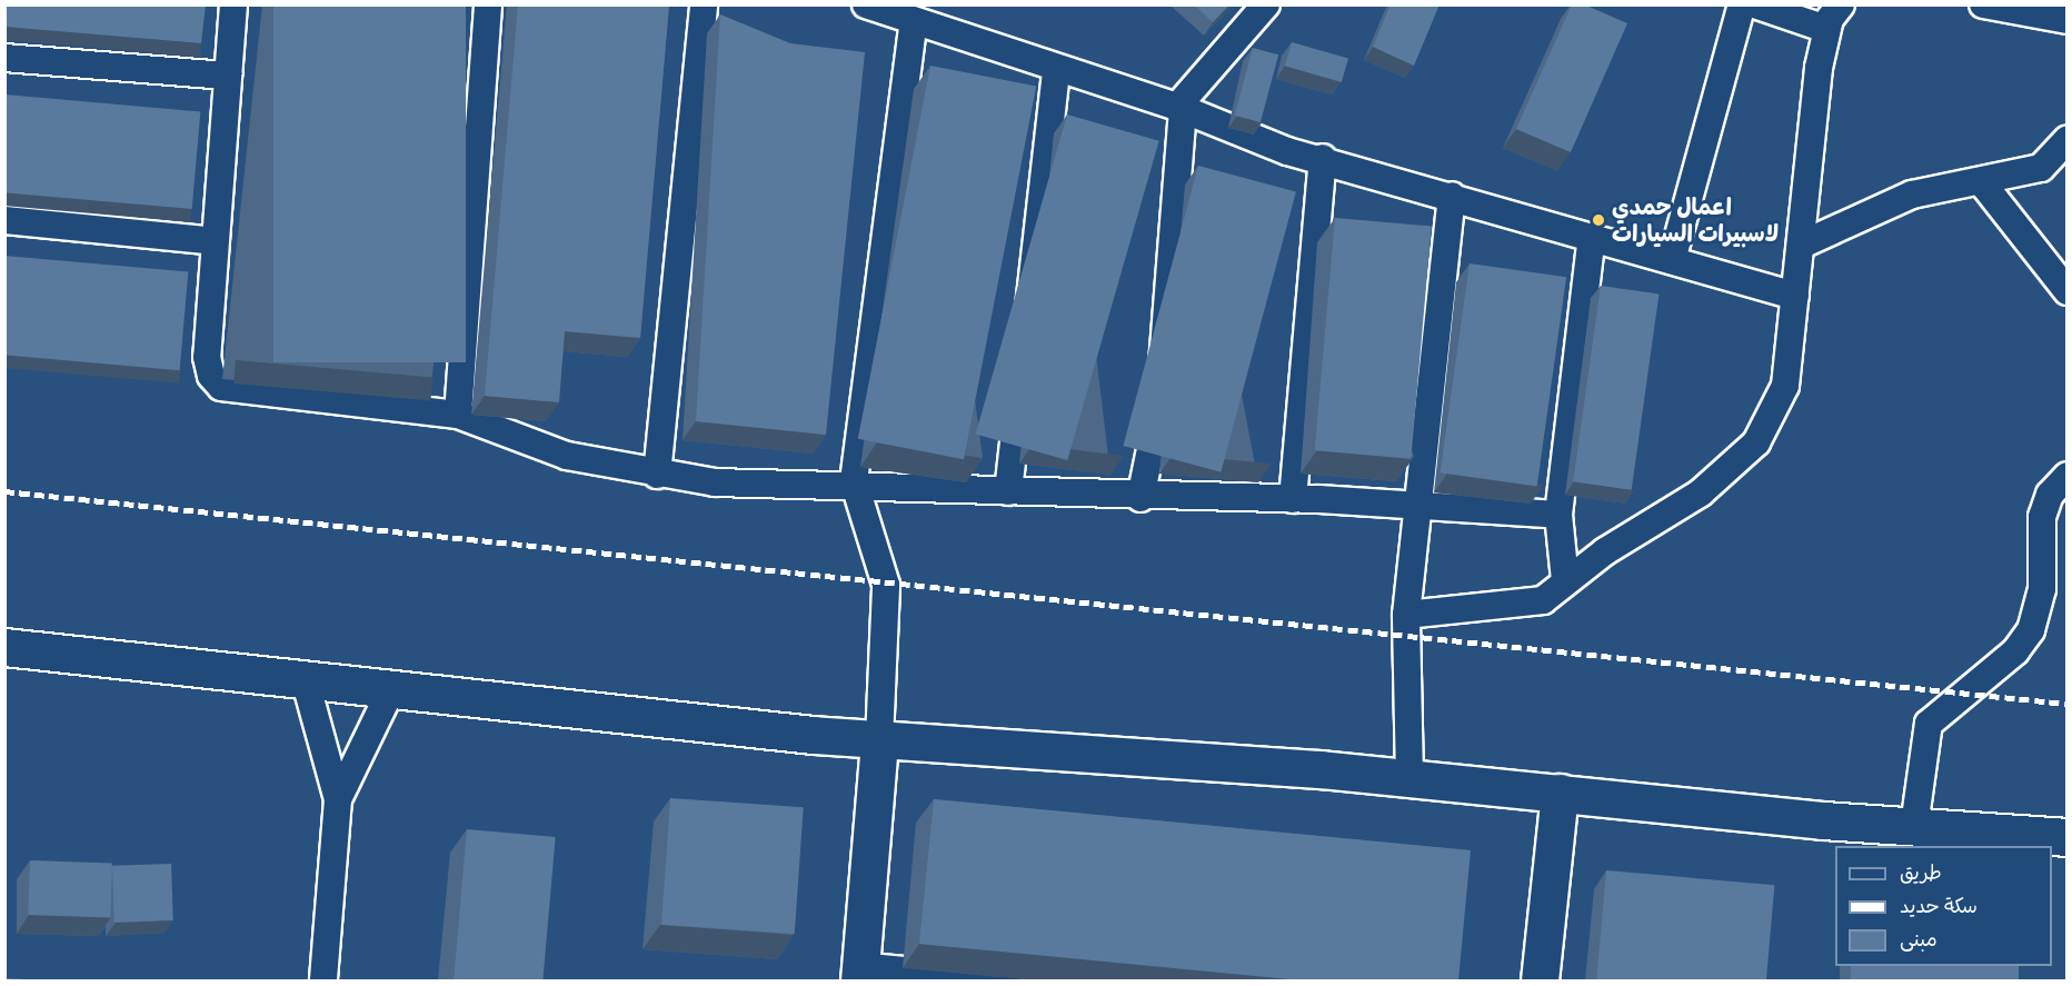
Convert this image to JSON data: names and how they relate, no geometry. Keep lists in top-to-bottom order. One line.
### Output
{"places":["اعمال حمدي لاسبيرات السيارات"],"legend":["طريق","سكة حديد","مبنى"]}
